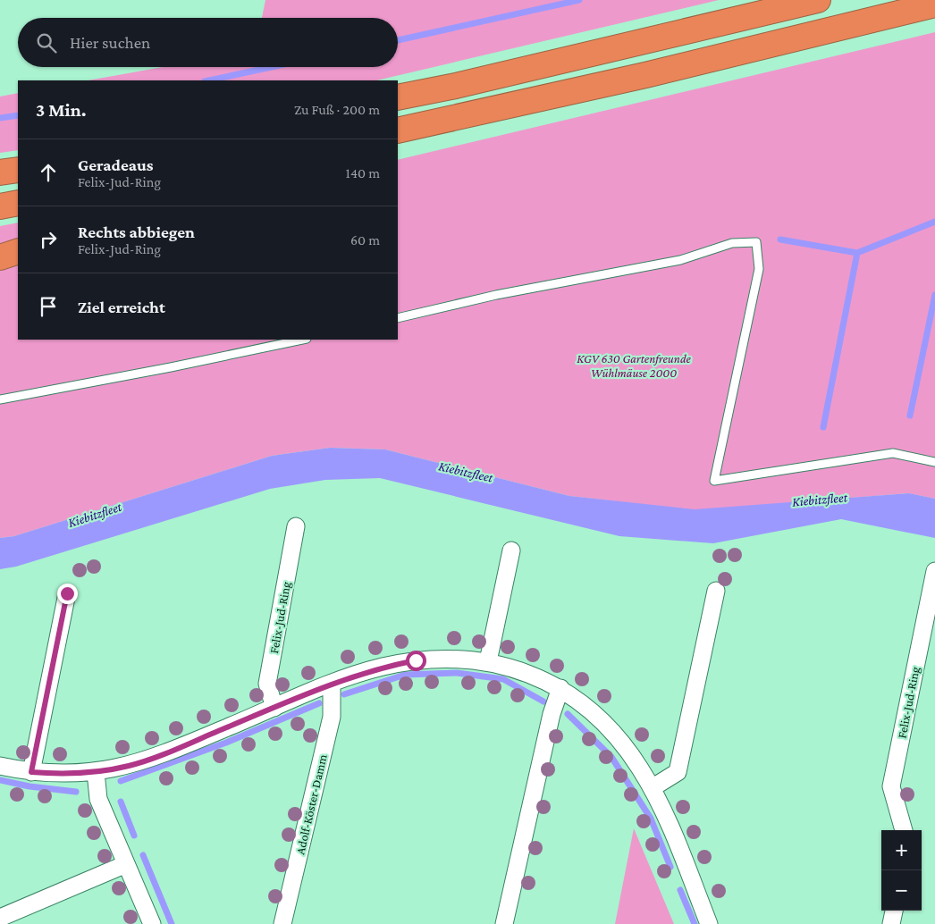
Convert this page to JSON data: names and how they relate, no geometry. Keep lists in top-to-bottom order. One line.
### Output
{"streets":{"street":["Felix-Jud-Ring","Adolf-Köster-Damm"]},"water":["Kiebitzfleet"],"parks":["KGV 630 Gartenfreunde Wühlmäuse 2000"],"page":{"search":"Hier suchen","heading":["3 Min.","Zu Fuß · 200 m"],"list":[["Geradeaus","Felix-Jud-Ring","140 m"],["Rechts abbiegen","Felix-Jud-Ring","60 m"],"Ziel erreicht"],"map_buttons":["+","−"]}}
